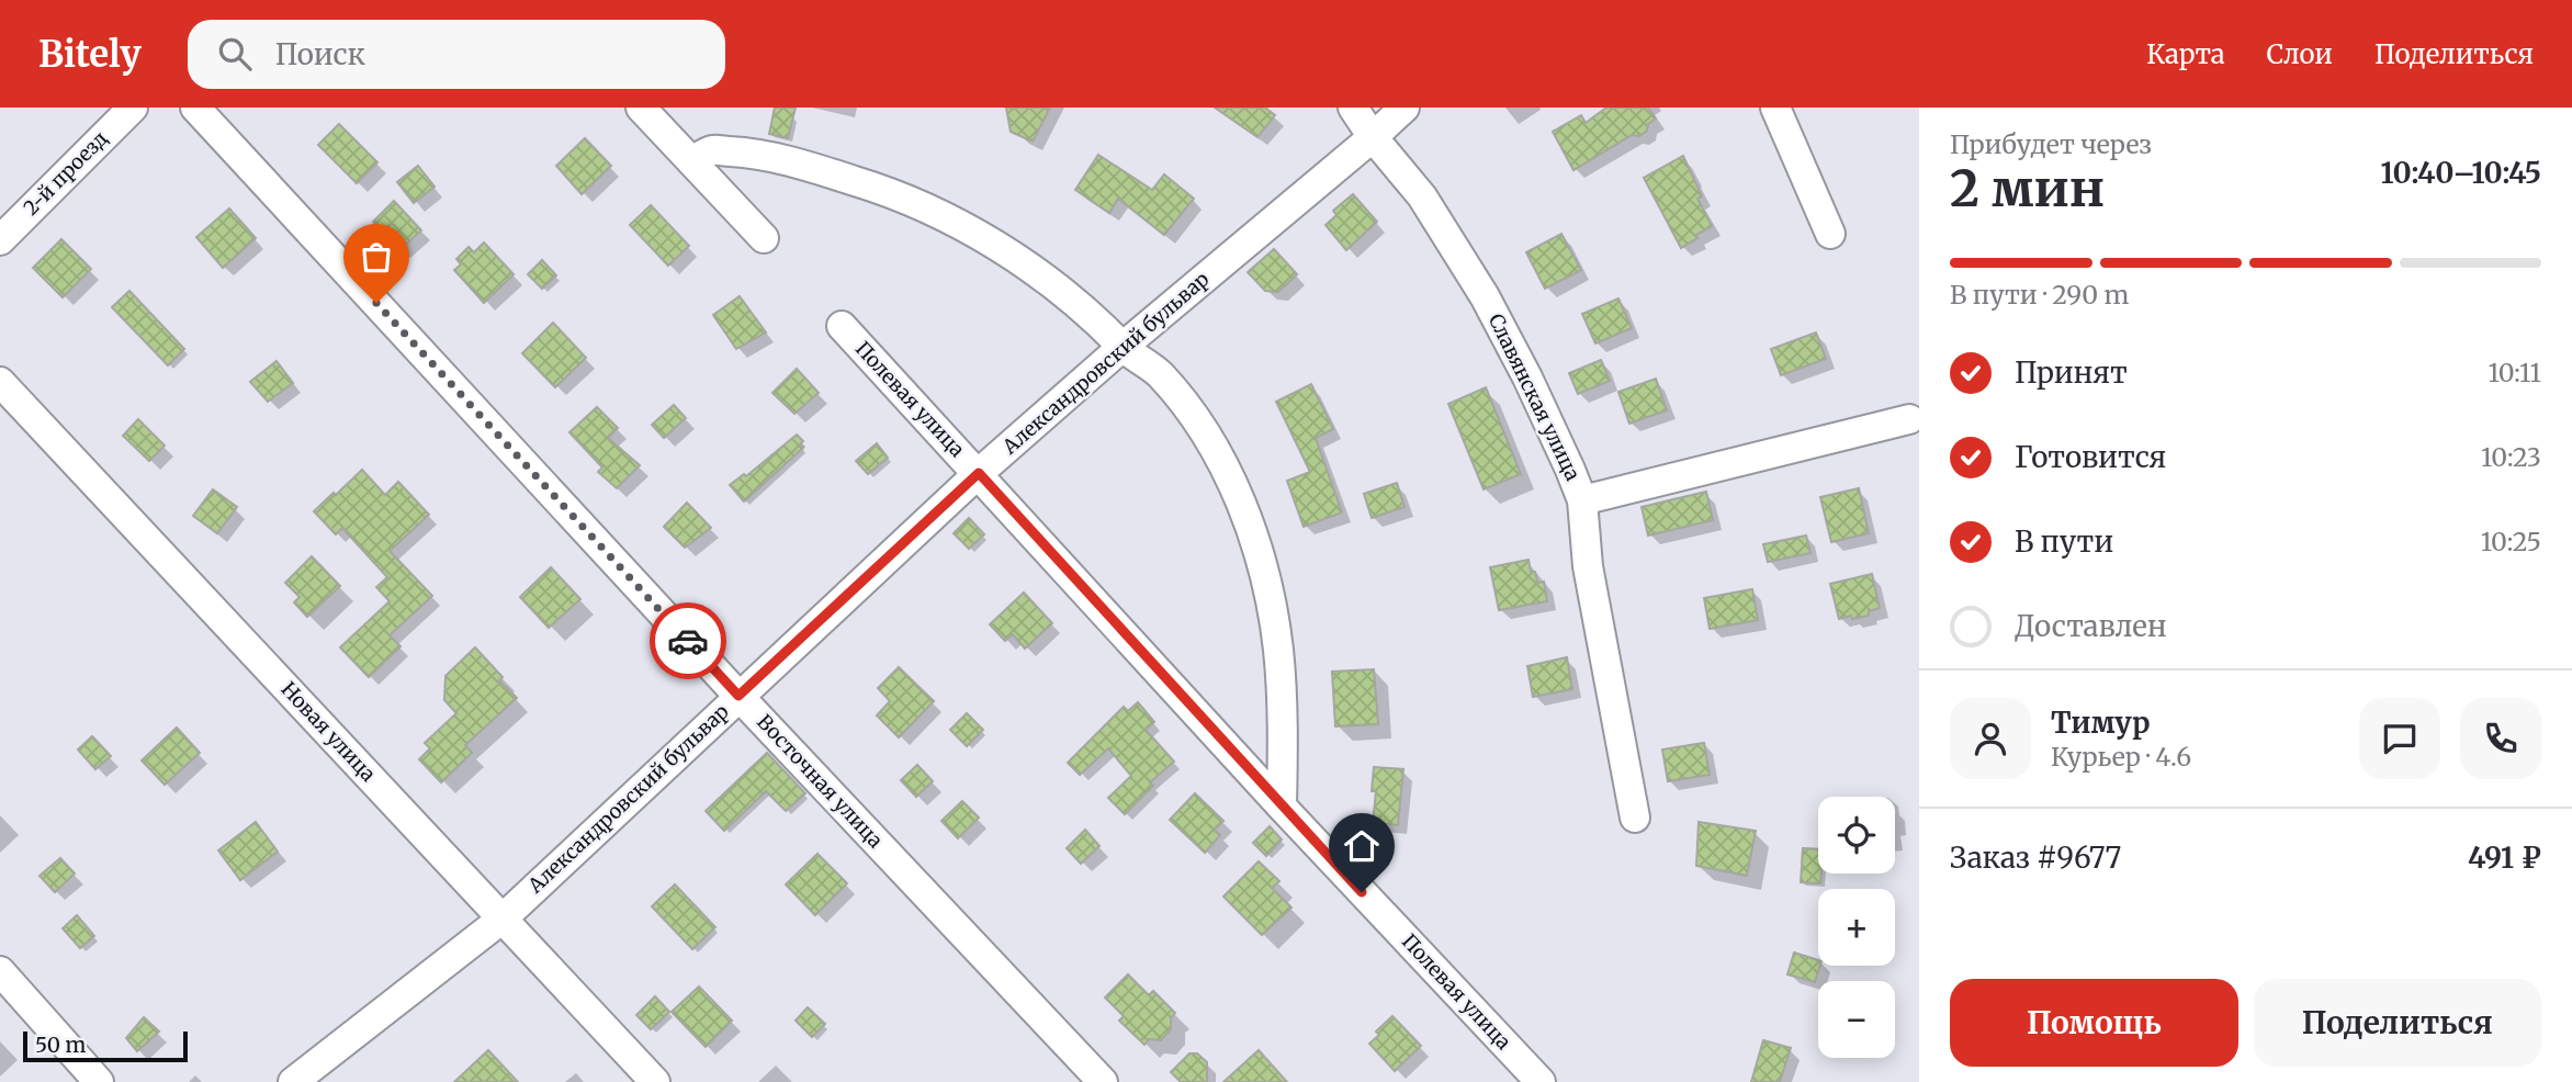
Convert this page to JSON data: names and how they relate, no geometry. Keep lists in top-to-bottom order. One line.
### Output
{"streets":{"street":["2-й проезд","Александровский бульвар","Славянская улица","Полевая улица","Новая улица","Восточная улица"]},"crossings":[["Александровский бульвар","Славянская улица"],["Александровский бульвар","Полевая улица"],["Александровский бульвар","Новая улица"],["Александровский бульвар","Восточная улица"]],"scale_bar":"50 m","page":{"header":"Bitely","search":"Поиск","nav":["Карта","Слои","Поделиться"],"heading":["2 мин","Прибудет через","10:40–10:45"],"panel":["Тимур","Курьер · 4.6","Заказ #9677","491 ₽"],"bar":"В пути · 290 m","list":[["Принят","10:11"],["Готовится","10:23"],["В пути","10:25"],"Доставлен"],"map_buttons":["+","−"],"buttons":["Помощь","Поделиться"],"scale":"50 m"}}
